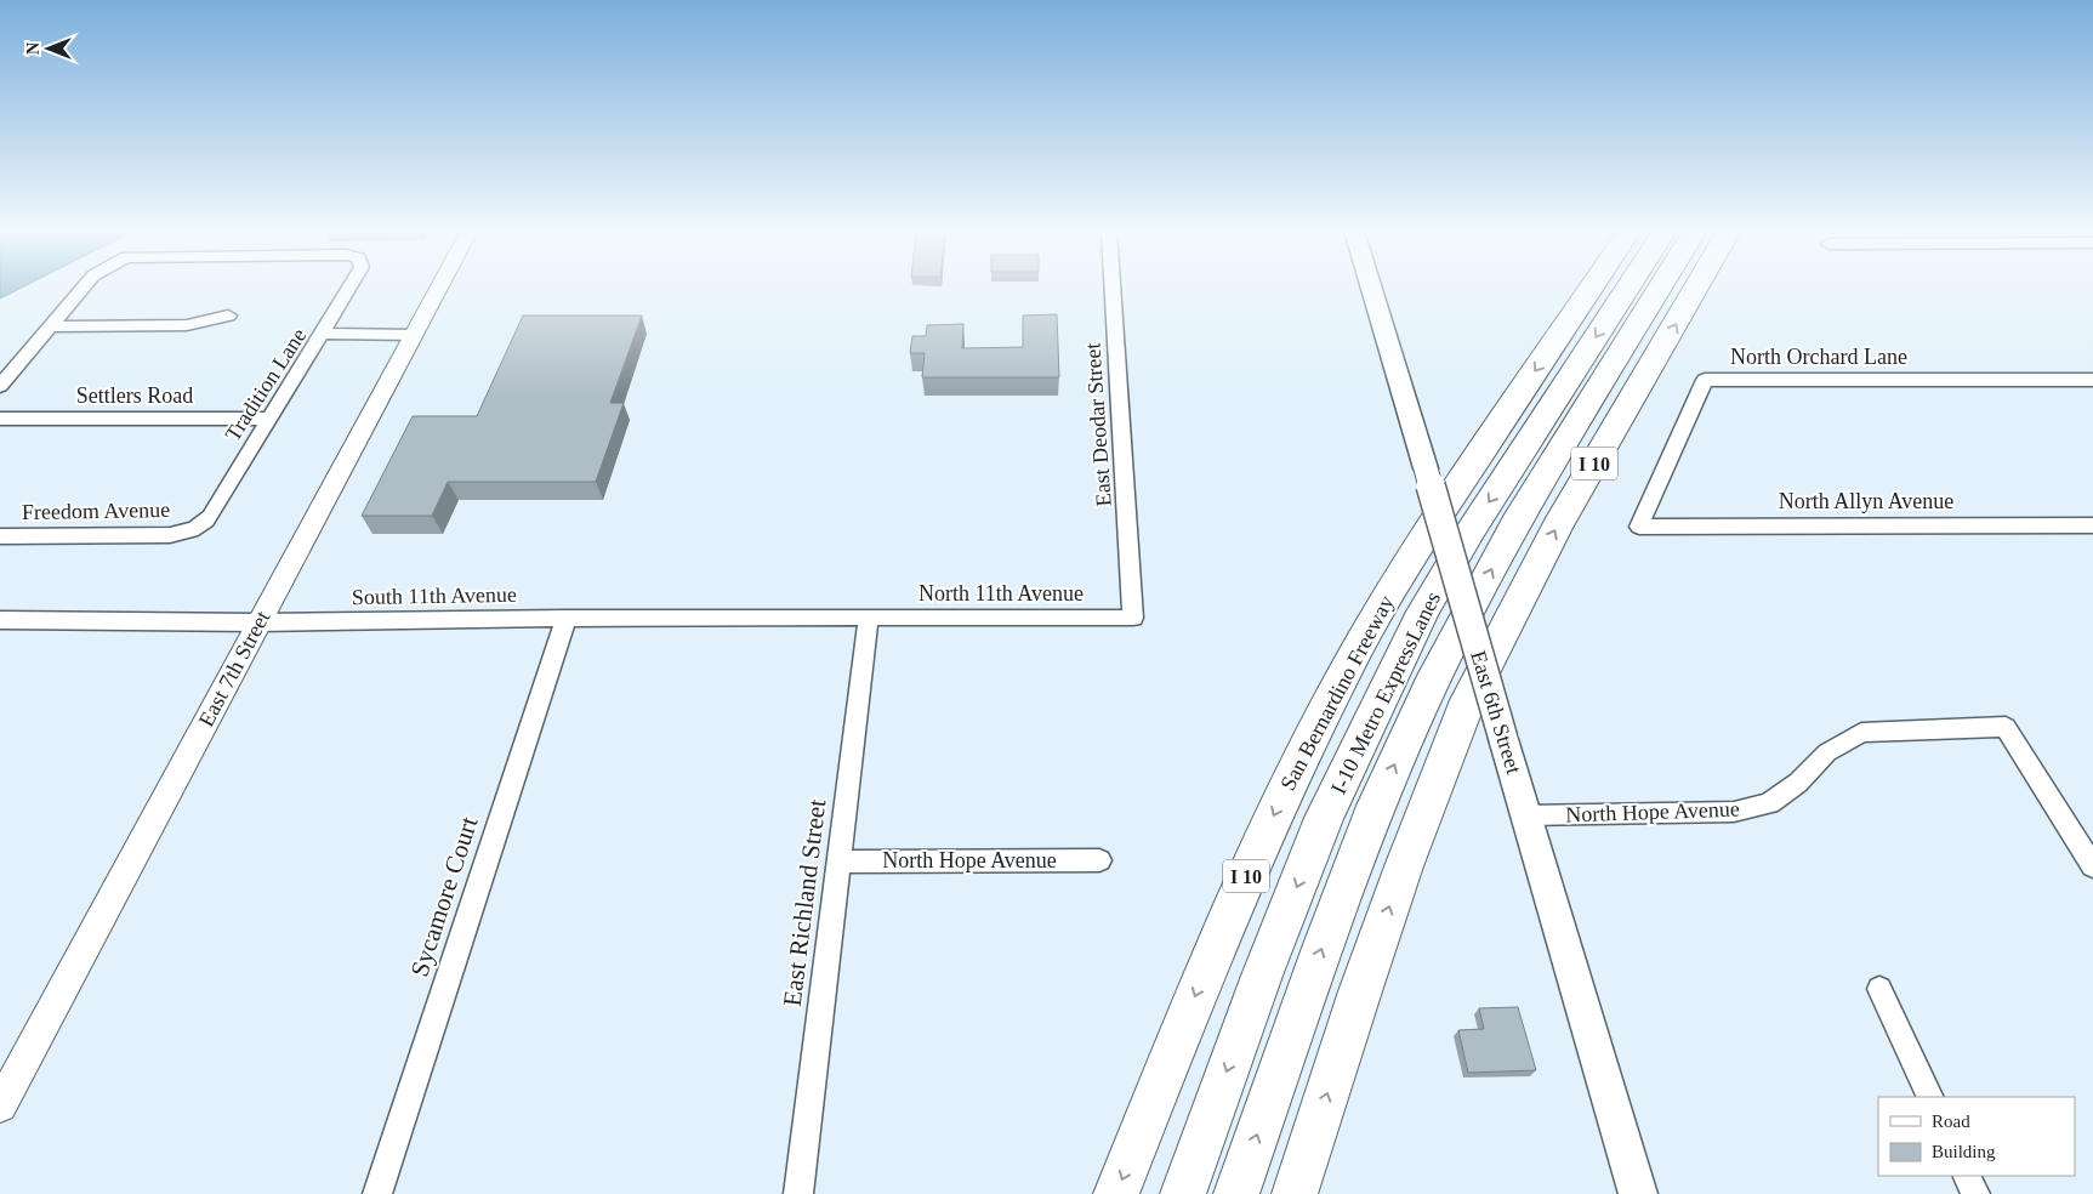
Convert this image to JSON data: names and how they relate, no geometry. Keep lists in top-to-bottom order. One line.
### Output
{"streets":{"highway":["I 10","San Bernardino Freeway","I-10 Metro ExpressLanes"],"main road":["East 6th Street"],"street":["North Orchard Lane","Tradition Lane","Settlers Road","East Deodar Street","North Allyn Avenue","Freedom Avenue","North 11th Avenue","South 11th Avenue","East 7th Street","North Hope Avenue","Sycamore Court","East Richland Street"]},"crossings":[["North Orchard Lane","North Allyn Avenue"],["Tradition Lane","Settlers Road"],["Tradition Lane","Freedom Avenue"],["Tradition Lane","East 7th Street"],["East Deodar Street","North 11th Avenue"],["North 11th Avenue","South 11th Avenue"],["North 11th Avenue","East Richland Street"],["South 11th Avenue","East 7th Street"],["South 11th Avenue","Sycamore Court"],["South 11th Avenue","East Richland Street"],["East 6th Street","North Hope Avenue"],["North Hope Avenue","East Richland Street"]],"legend":["Road","Building"],"north":"left"}
